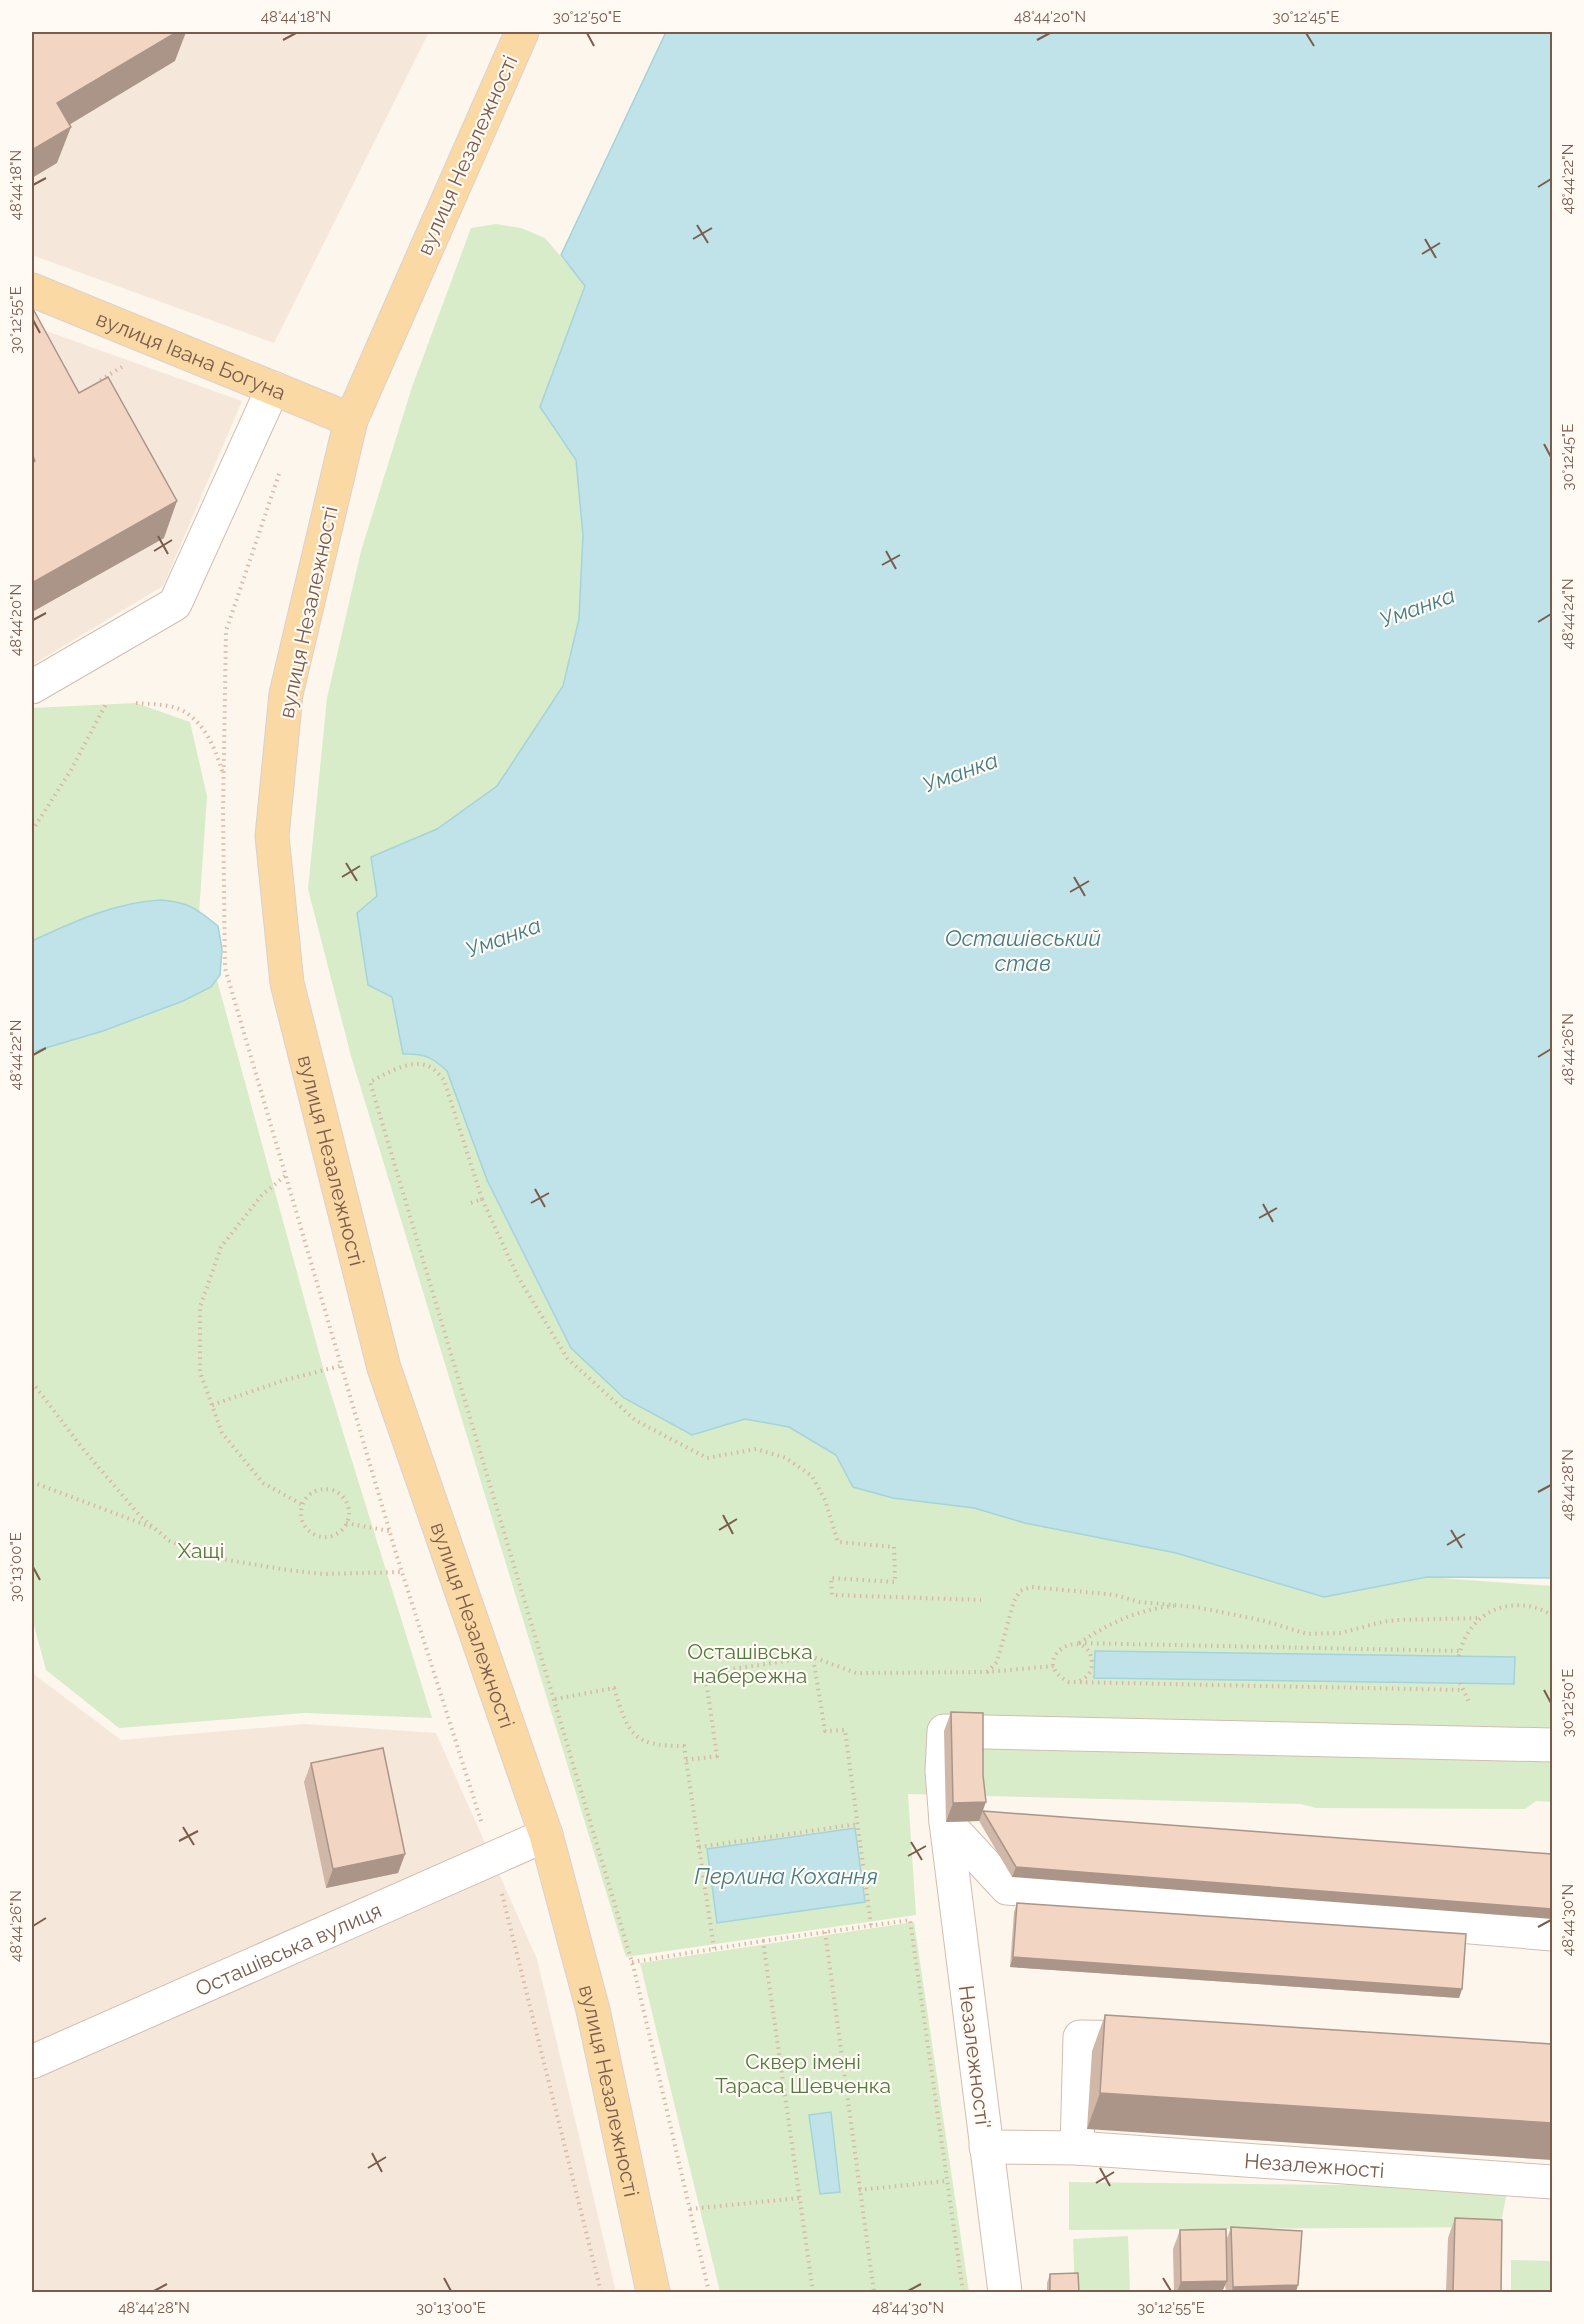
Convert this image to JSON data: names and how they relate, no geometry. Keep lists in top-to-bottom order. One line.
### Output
{"streets":{"main road":["вулиця Незалежності","вулиця Івана Богуна"],"street":["Осташівська вулиця","Незалежності'","Незалежності"]},"crossings":[["вулиця Незалежності","вулиця Івана Богуна"],["вулиця Незалежності","Осташівська вулиця"],["Незалежності'","Незалежності"]],"water":["Уманка","Осташівський став","Перлина Кохання"],"parks":["Хащі","Осташівська набережна","Сквер імені Тараса Шевченка"],"coordinates":["48°44'18\"N","30°12'50\"E","48°44'20\"N","30°12'45\"E","48°44'22\"N","30°12'55\"E","48°44'24\"N","48°44'26\"N","48°44'28\"N","30°13'00\"E","48°44'30\"N"]}
